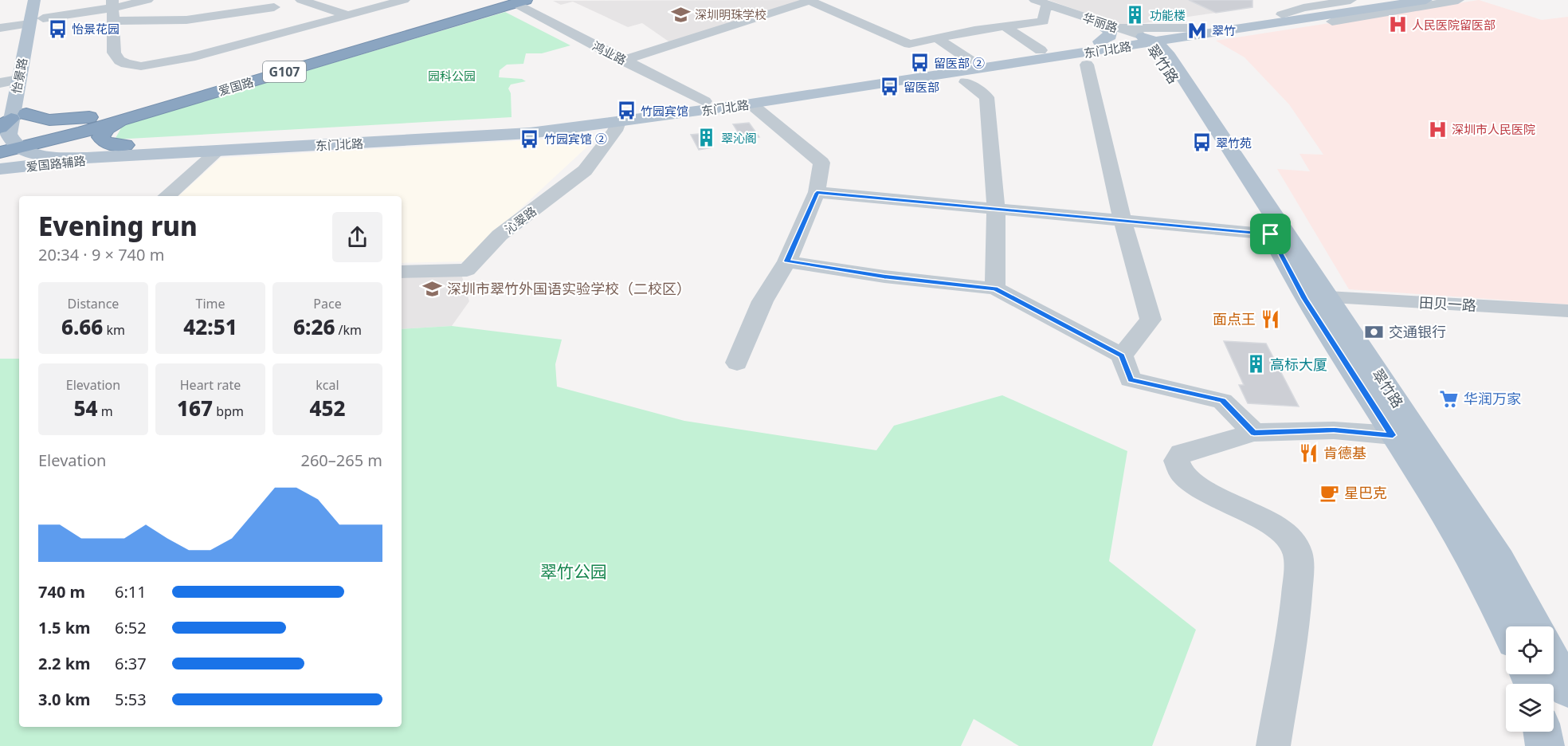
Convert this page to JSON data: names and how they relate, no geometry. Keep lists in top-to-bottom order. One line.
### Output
{"streets":{"highway":["G107","爱国路"],"main road":["东门北路","翠竹路","怡景路","爱国路辅路"],"street":["华丽路","鸿业路","沁翠路","田贝一路"]},"crossings":[["华丽路","东门北路"],["华丽路","翠竹路"],["东门北路","鸿业路"],["东门北路","翠竹路"],["东门北路","怡景路"],["东门北路","爱国路"],["东门北路","爱国路辅路"],["东门北路","沁翠路"],["鸿业路","爱国路"],["翠竹路","田贝一路"],["怡景路","爱国路"]],"parks":["园科公园","翠竹公园"],"places":{"school or university":["深圳明珠学校","深圳市翠竹外国语实验学校（二校区）"],"building":["功能楼","翠沁阁","高标大厦"],"hospital":["人民医院留医部","深圳市人民医院"],"bus stop":["怡景花园","留医部 ②","留医部","竹园宾馆","竹园宾馆 ②","翠竹苑"],"metro station":["翠竹"],"restaurant":["面点王","肯德基"],"bank":["交通银行"],"supermarket":["华润万家"],"cafe":["星巴克"]},"page":{"heading":["Evening run","20:34 · 9 × 740 m"],"stats":[["Distance","6.66 km"],["Time","42:51"],["Pace","6:26 /km"],["Elevation","54 m"],["Heart rate","167 bpm"],["kcal","452"]],"chart":["Elevation","260–265 m"],"list":[{"name":"740 m","note":"6:11"},{"name":"1.5 km","note":"6:52"},{"name":"2.2 km","note":"6:37"},{"name":"3.0 km","note":"5:53"}]}}
